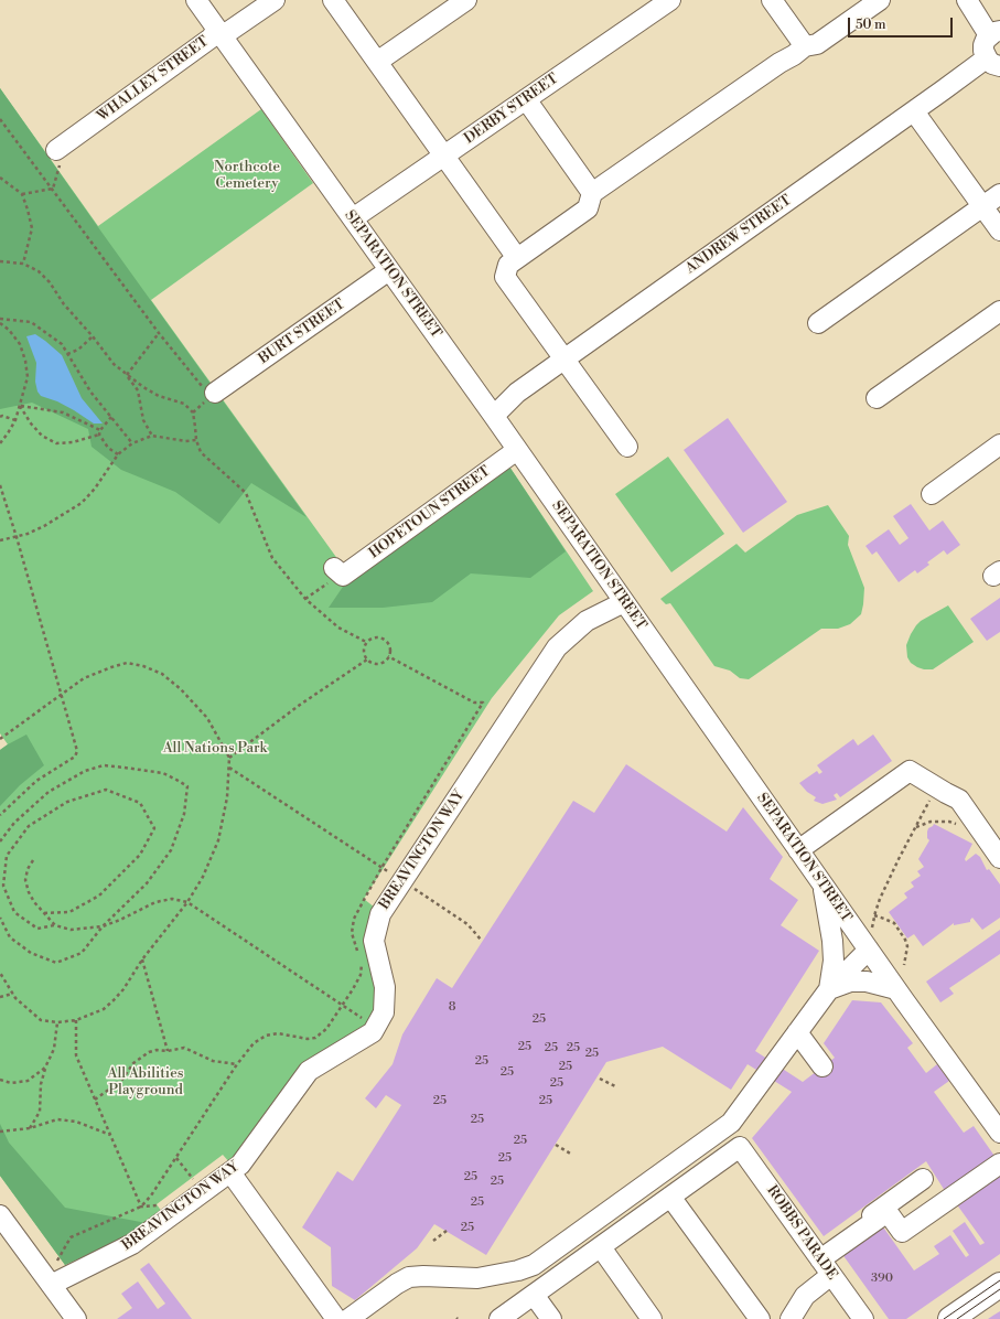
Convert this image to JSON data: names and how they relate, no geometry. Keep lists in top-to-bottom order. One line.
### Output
{"streets":{"street":["WHALLEY STREET","DERBY STREET","ANDREW STREET","SEPARATION STREET","BURT STREET","HOPETOUN STREET","BREAVINGTON WAY","ROBBS PARADE"]},"crossings":[["WHALLEY STREET","SEPARATION STREET"],["DERBY STREET","SEPARATION STREET"],["ANDREW STREET","SEPARATION STREET"],["SEPARATION STREET","BURT STREET"],["SEPARATION STREET","HOPETOUN STREET"],["SEPARATION STREET","BREAVINGTON WAY"]],"parks":["Northcote Cemetery","All Nations Park","All Abilities Playground"],"house_numbers":["8","25","25","25","25","25","25","25","25","25","25","25","25","25","25","25","25","25","25","390"],"scale_bar":"50 m"}
